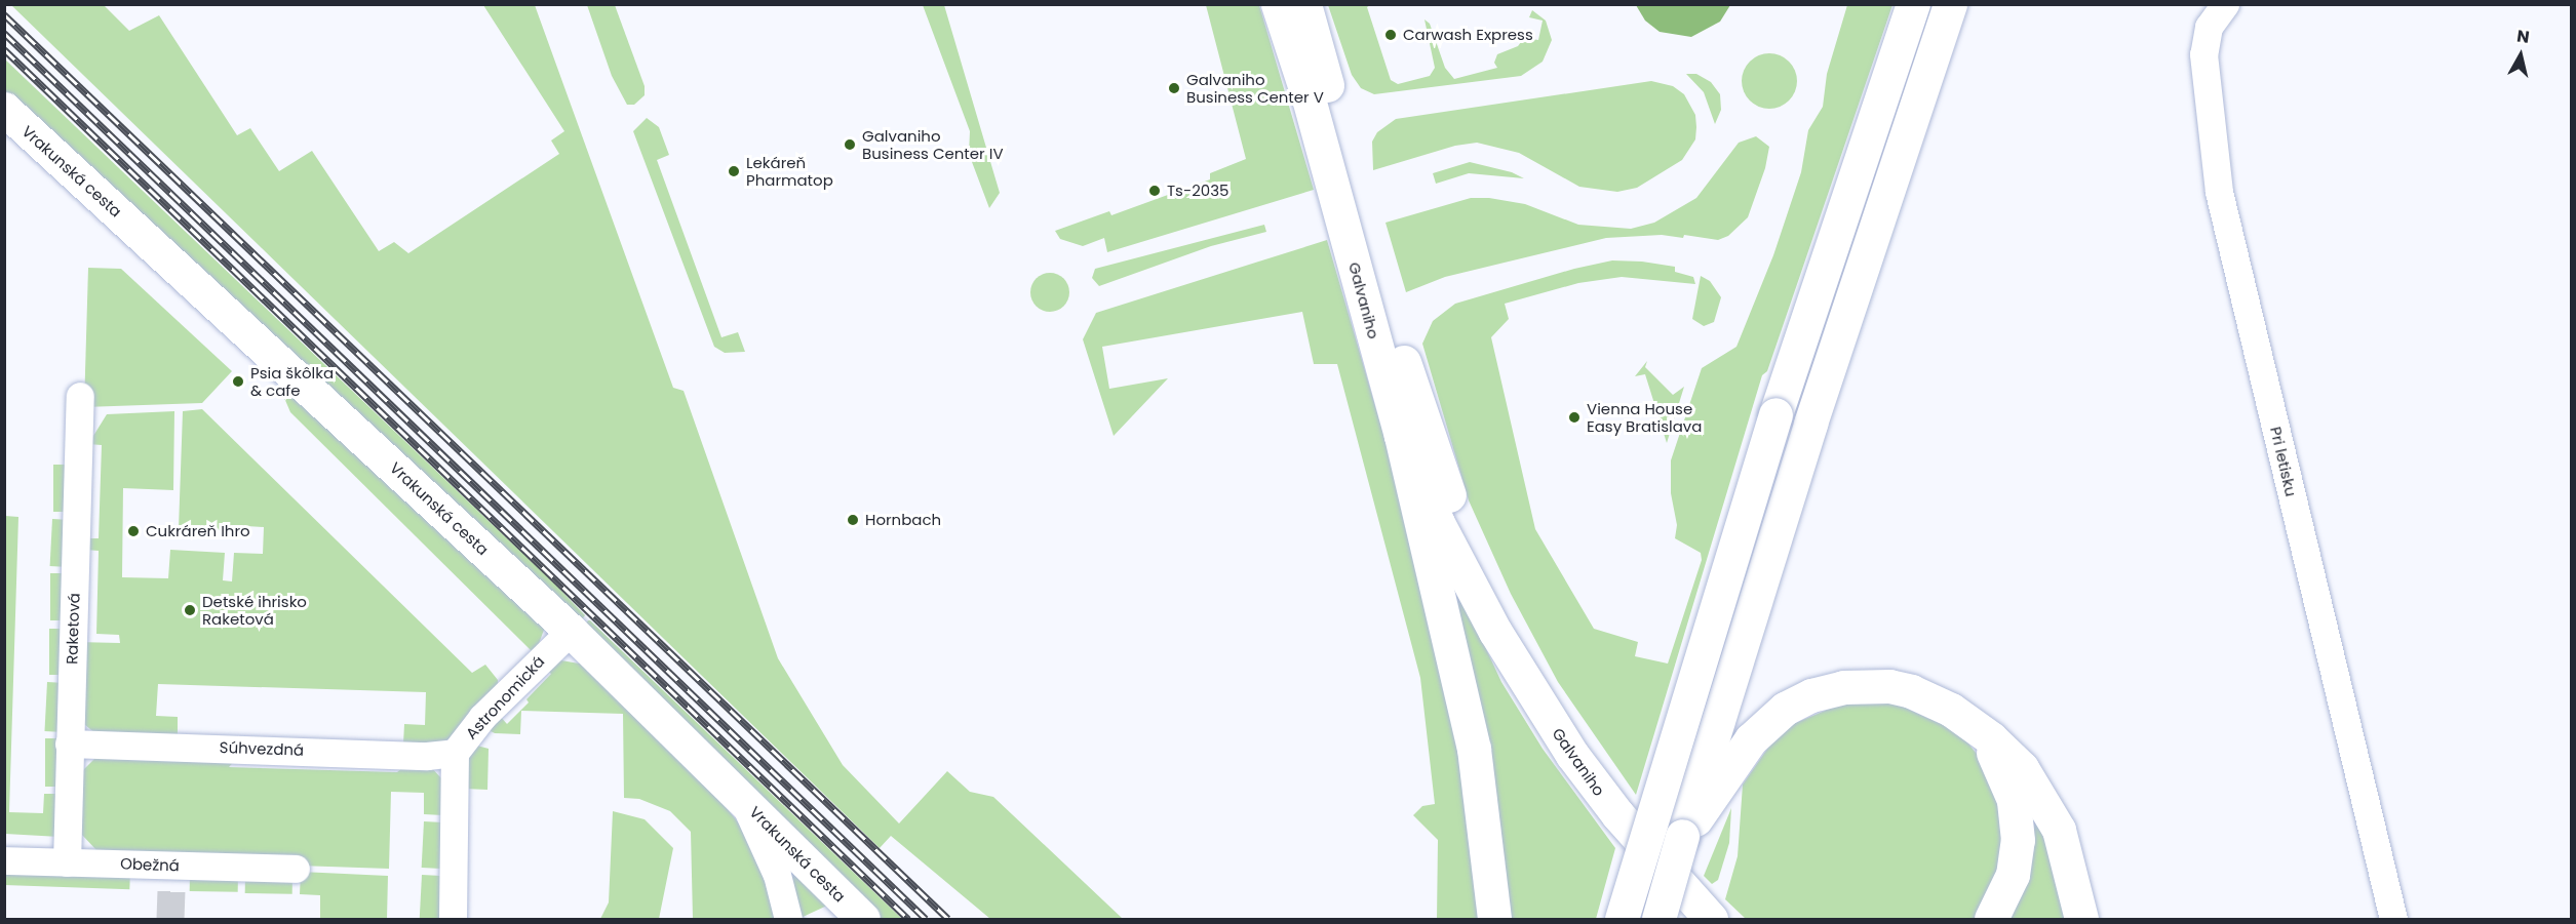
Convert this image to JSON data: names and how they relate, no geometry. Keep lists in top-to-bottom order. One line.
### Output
{"streets":{"main road":["Vrakunská cesta","Galvaniho"],"street":["Pri letisku","Raketová","Astronomická","Súhvezdná","Obežná"]},"crossings":[["Vrakunská cesta","Astronomická"],["Raketová","Súhvezdná"],["Raketová","Obežná"],["Astronomická","Súhvezdná"]],"places":["Carwash Express","Galvaniho Business Center V","Galvaniho Business Center IV","Lekáreň Pharmatop","Ts-2035","Psia škôlka & cafe","Vienna House Easy Bratislava","Hornbach","Cukráreň Ihro","Detské ihrisko Raketová"],"north":"top"}
